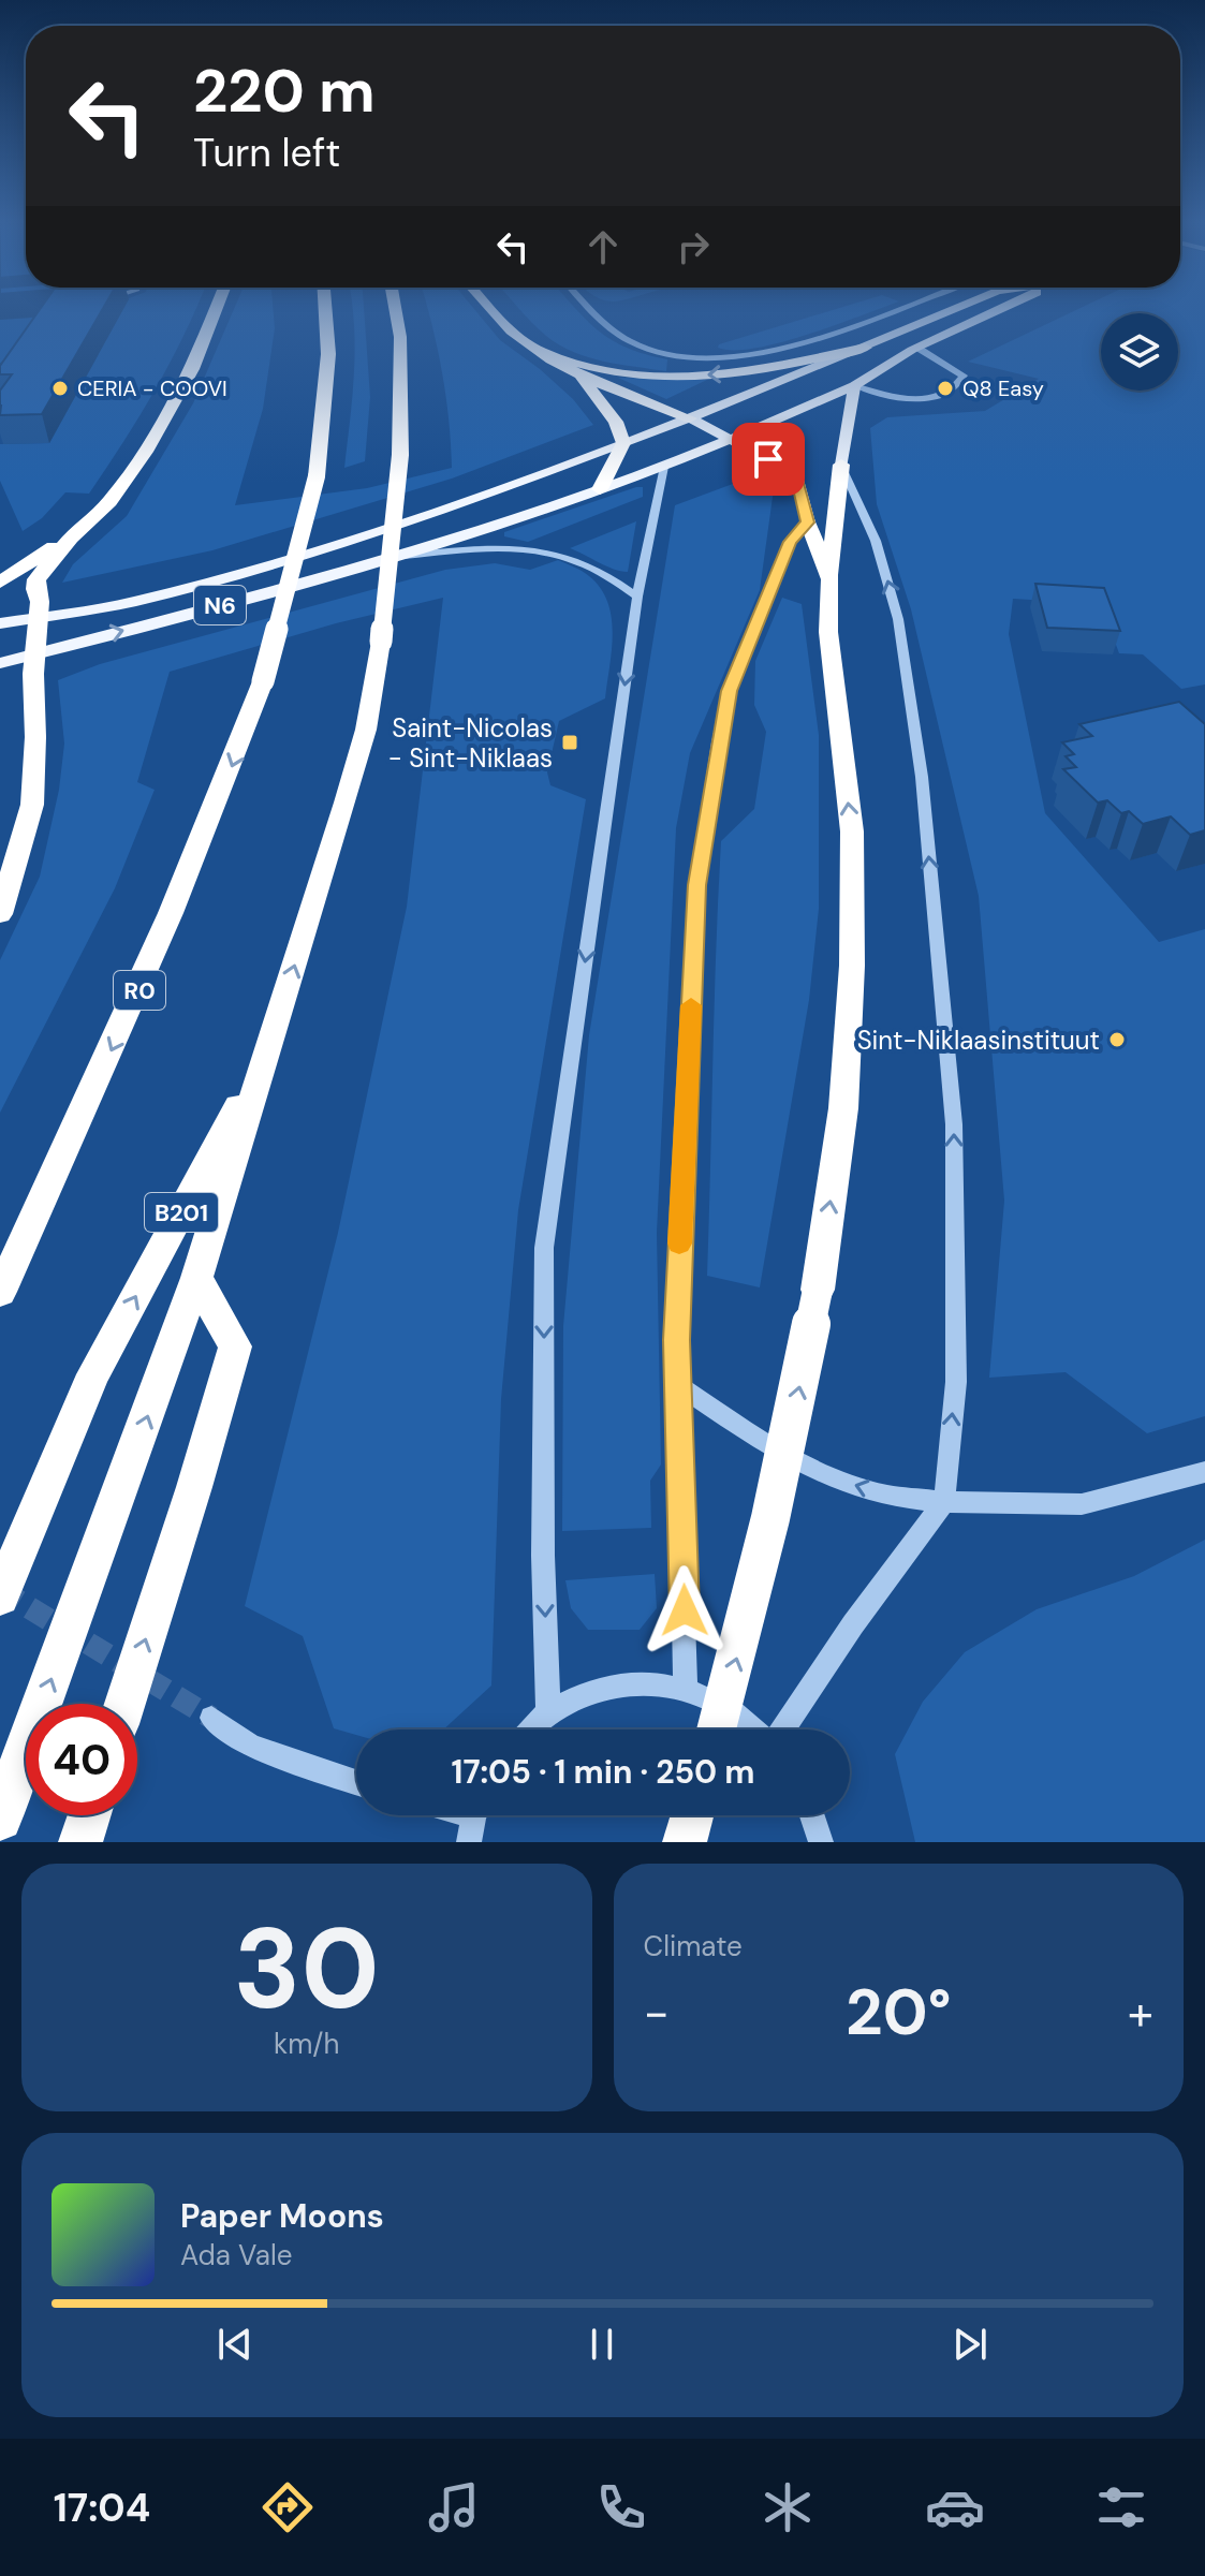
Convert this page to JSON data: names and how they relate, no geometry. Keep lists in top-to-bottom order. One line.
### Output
{"streets":{"highway":["R0","B201"],"main road":["N6"]},"places":{"other":["CERIA - COOVI","Q8 Easy","Sint-Niklaasinstituut"],"transit":["Saint-Nicolas - Sint-Niklaas"]},"page":{"turn":["220 m","Turn left"],"limit":"40","trip":"17:05 · 1 min · 250 m","tile":[["30","km/h"],"Climate"],"heat":["−","20°","+"],"song":["Paper Moons","Ada Vale"],"tabs":"17:04"}}
